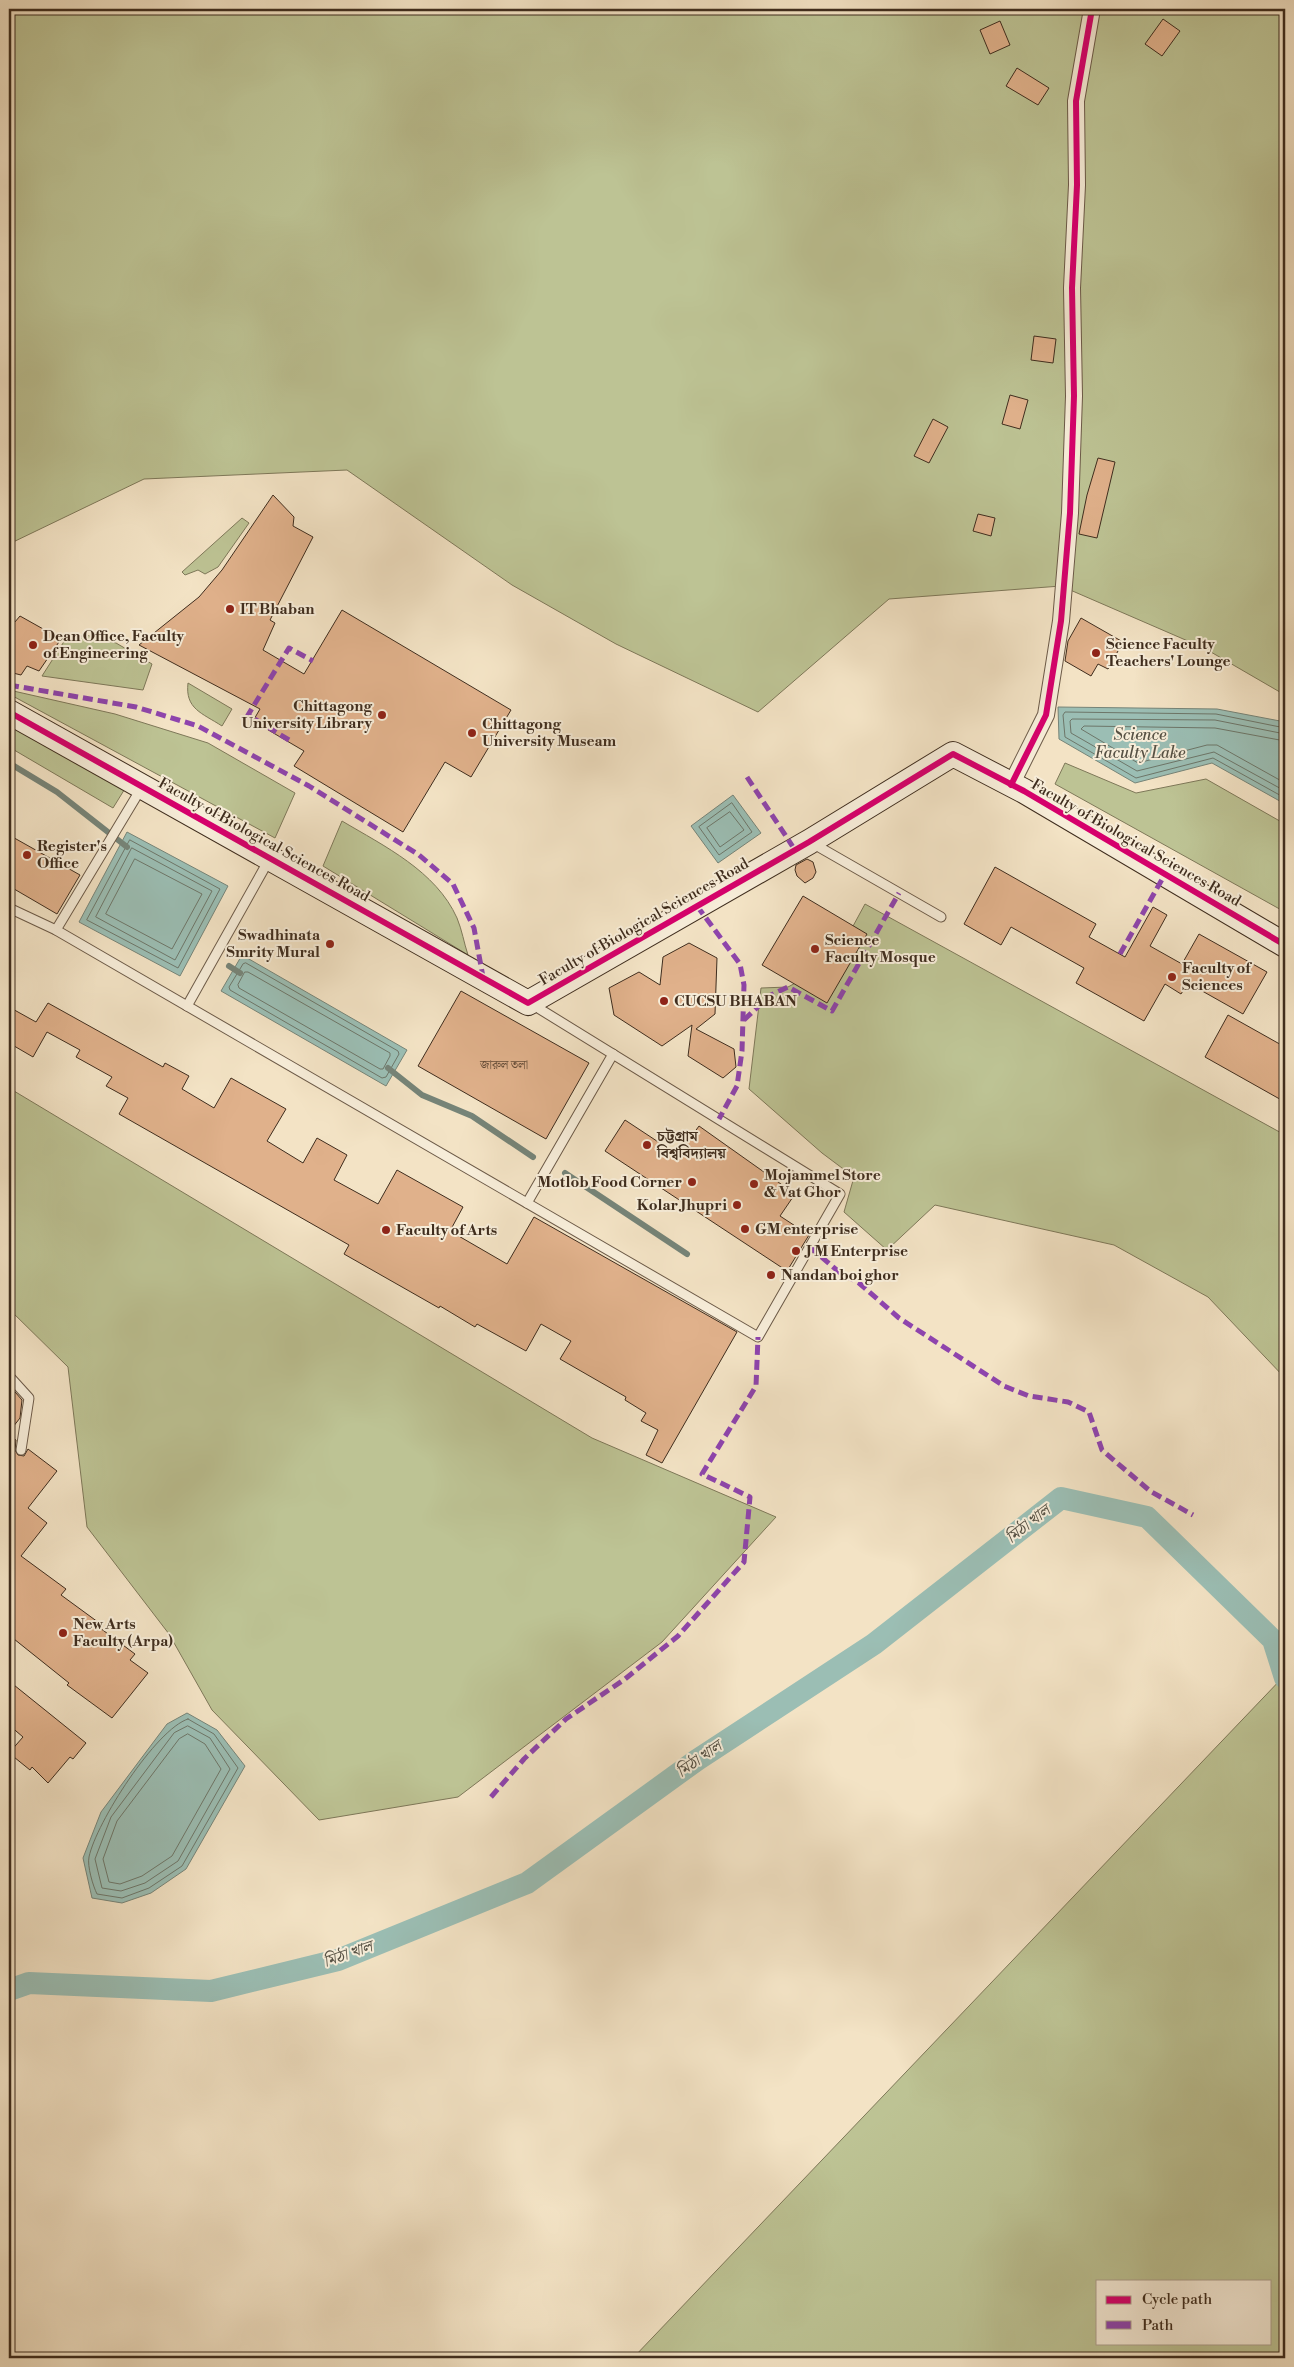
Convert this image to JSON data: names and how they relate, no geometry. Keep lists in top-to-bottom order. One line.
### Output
{"streets":{"street":["Faculty of Biological Sciences Road"]},"water":["Science Faculty Lake","মিঠা খাল"],"places":["IT Bhaban","Dean Office, Faculty of Engineering","Science Faculty Teachers' Lounge","Chittagong University Library","Chittagong University Museam","Register's Office","Swadhinata Smrity Mural","Science Faculty Mosque","Faculty of Sciences","CUCSU BHABAN","চট্টগ্রাম বিশ্ববিদ্যালয়","Motlob Food Corner","Mojammel Store & Vat Ghor","Kolar Jhupri","GM enterprise","Faculty of Arts","J M Enterprise","Nandan boi ghor","New Arts Faculty (Arpa)"],"house_numbers":["জারুল তলা"],"legend":["Cycle path","Path"]}
